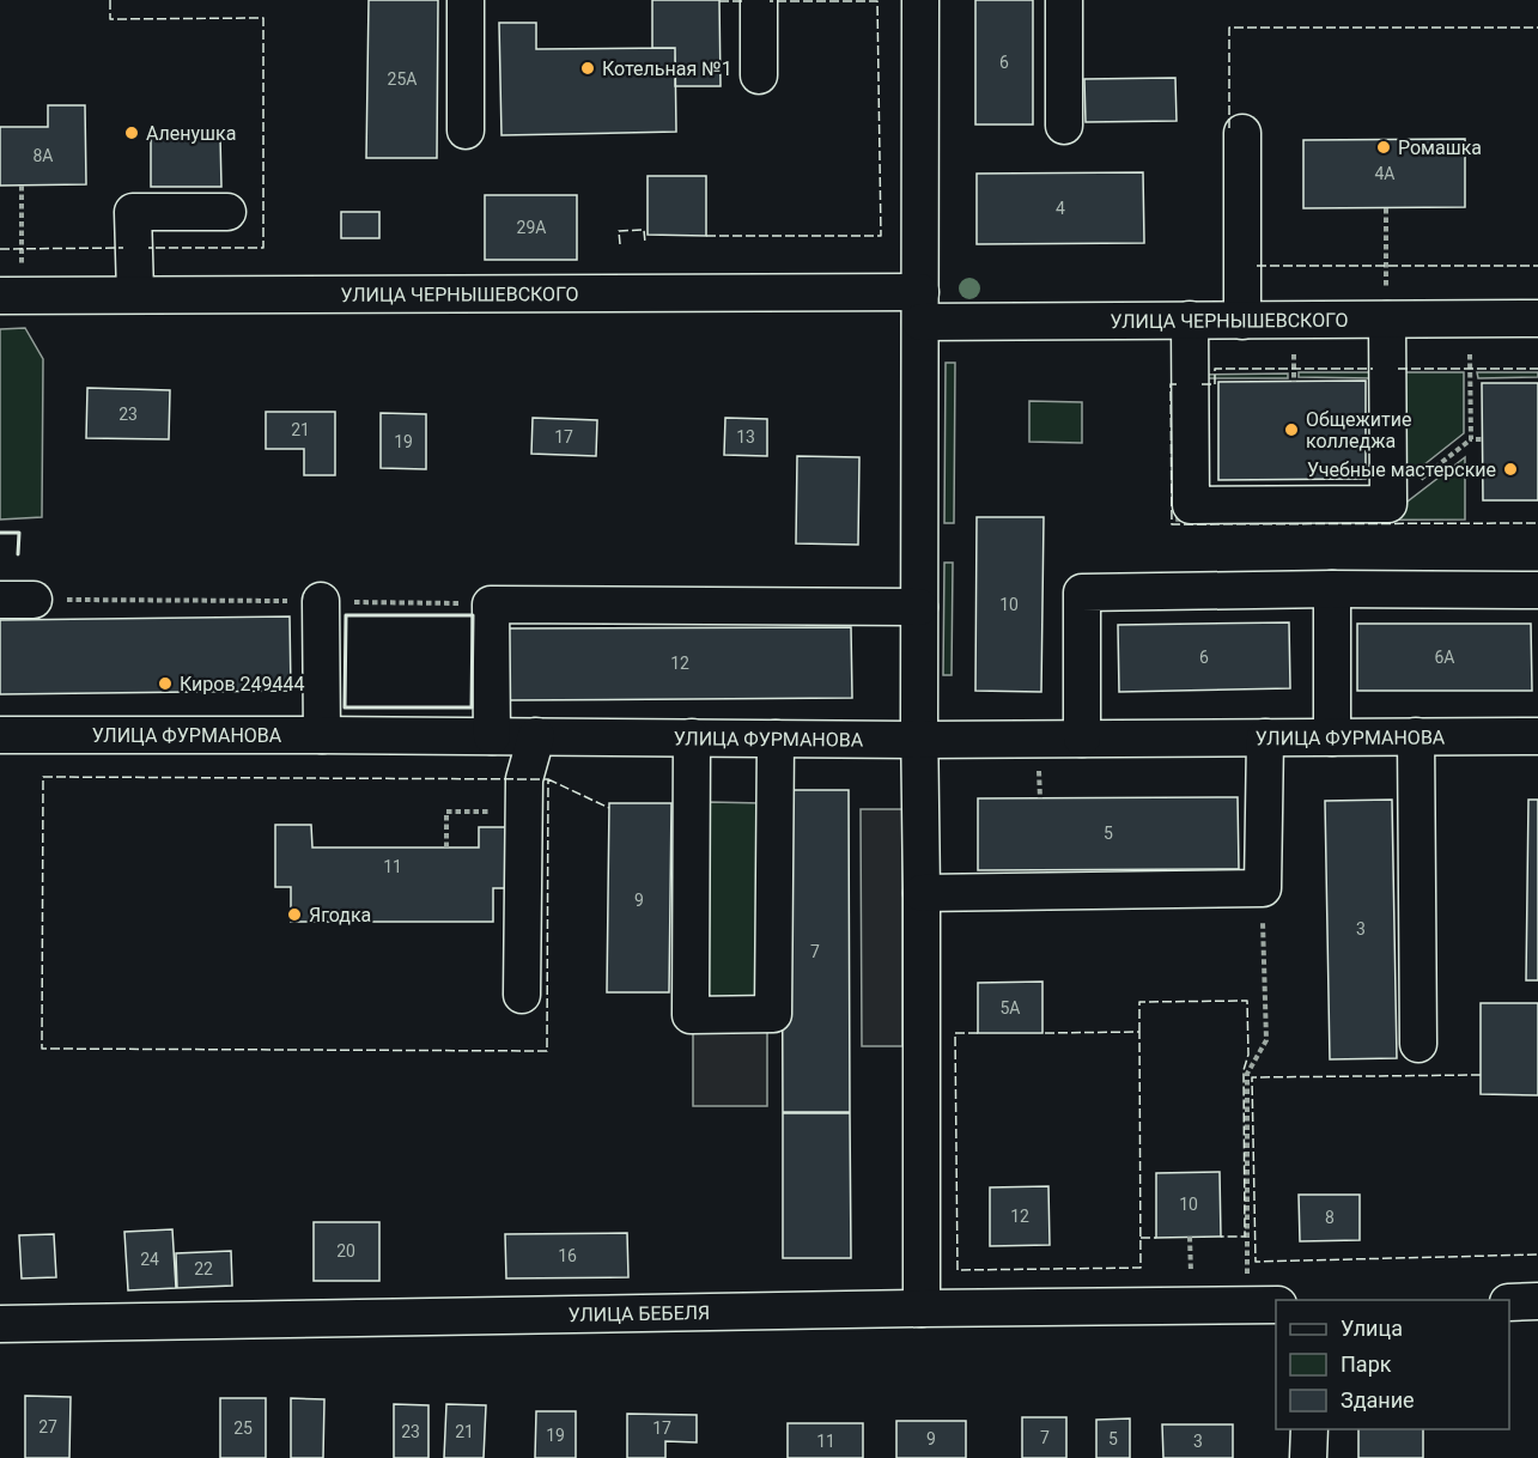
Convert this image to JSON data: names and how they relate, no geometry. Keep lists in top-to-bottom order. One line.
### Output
{"streets":{"street":["УЛИЦА ЧЕРНЫШЕВСКОГО","УЛИЦА ФУРМАНОВА","УЛИЦА БЕБЕЛЯ"]},"places":["Котельная №1","Аленушка","Ромашка","Общежитие колледжа","Учебные мастерские","Киров 249444","Ягодка"],"house_numbers":["6","25А","8А","4А","4","29А","23","21","17","13","19","10","6","6А","12","5","11","9","3","7","5А","10","12","8","20","16","24","22","27","25","17","23","21","19","7","9","5","11","3"],"legend":["Улица","Парк","Здание"]}
